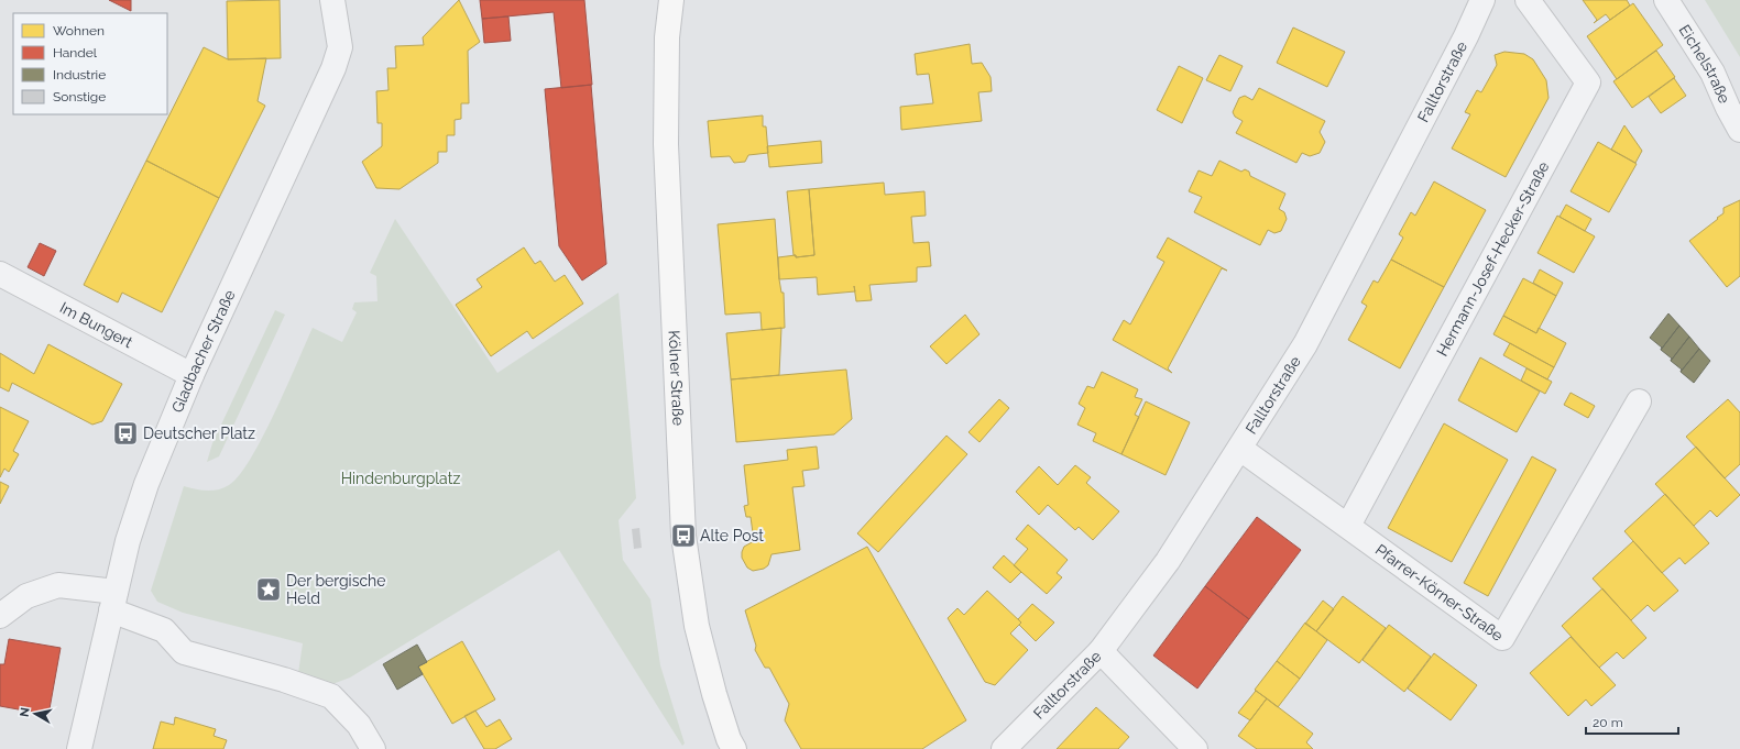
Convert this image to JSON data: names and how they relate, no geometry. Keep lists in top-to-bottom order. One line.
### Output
{"streets":{"main road":["Kölner Straße"],"street":["Eichelstraße","Falltorstraße","Hermann-Josef-Hecker-Straße","Im Bungert","Gladbacher Straße","Pfarrer-Körner-Straße"]},"crossings":[["Falltorstraße","Pfarrer-Körner-Straße"],["Hermann-Josef-Hecker-Straße","Pfarrer-Körner-Straße"],["Im Bungert","Gladbacher Straße"]],"parks":["Hindenburgplatz"],"places":{"bus stop":["Deutscher Platz","Alte Post"],"place":["Der bergische Held"]},"legend":["Wohnen","Handel","Industrie","Sonstige"],"scale_bar":"20 m","north":"left"}
